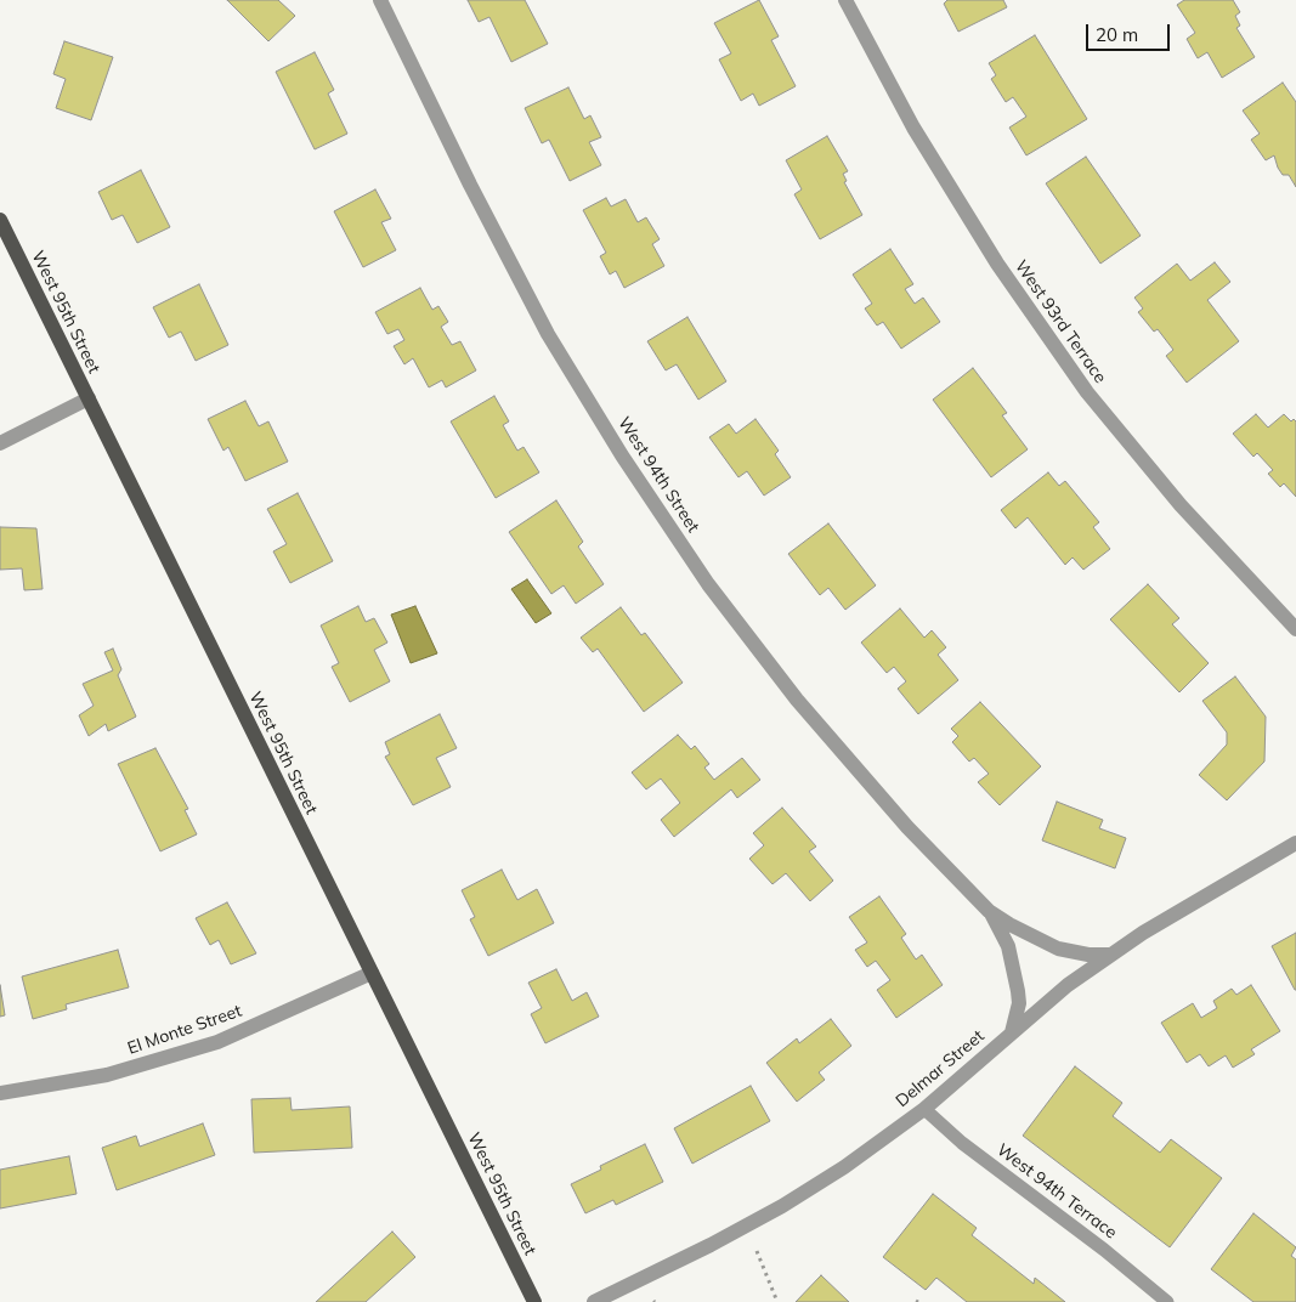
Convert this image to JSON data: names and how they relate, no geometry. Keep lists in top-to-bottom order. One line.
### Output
{"streets":{"main road":["West 95th Street"],"street":["West 93rd Terrace","West 94th Street","El Monte Street","Delmar Street"],"lane":["West 94th Terrace"]},"crossings":[["West 95th Street","El Monte Street"],["West 94th Street","Delmar Street"],["Delmar Street","West 94th Terrace"]],"scale_bar":"20 m"}
